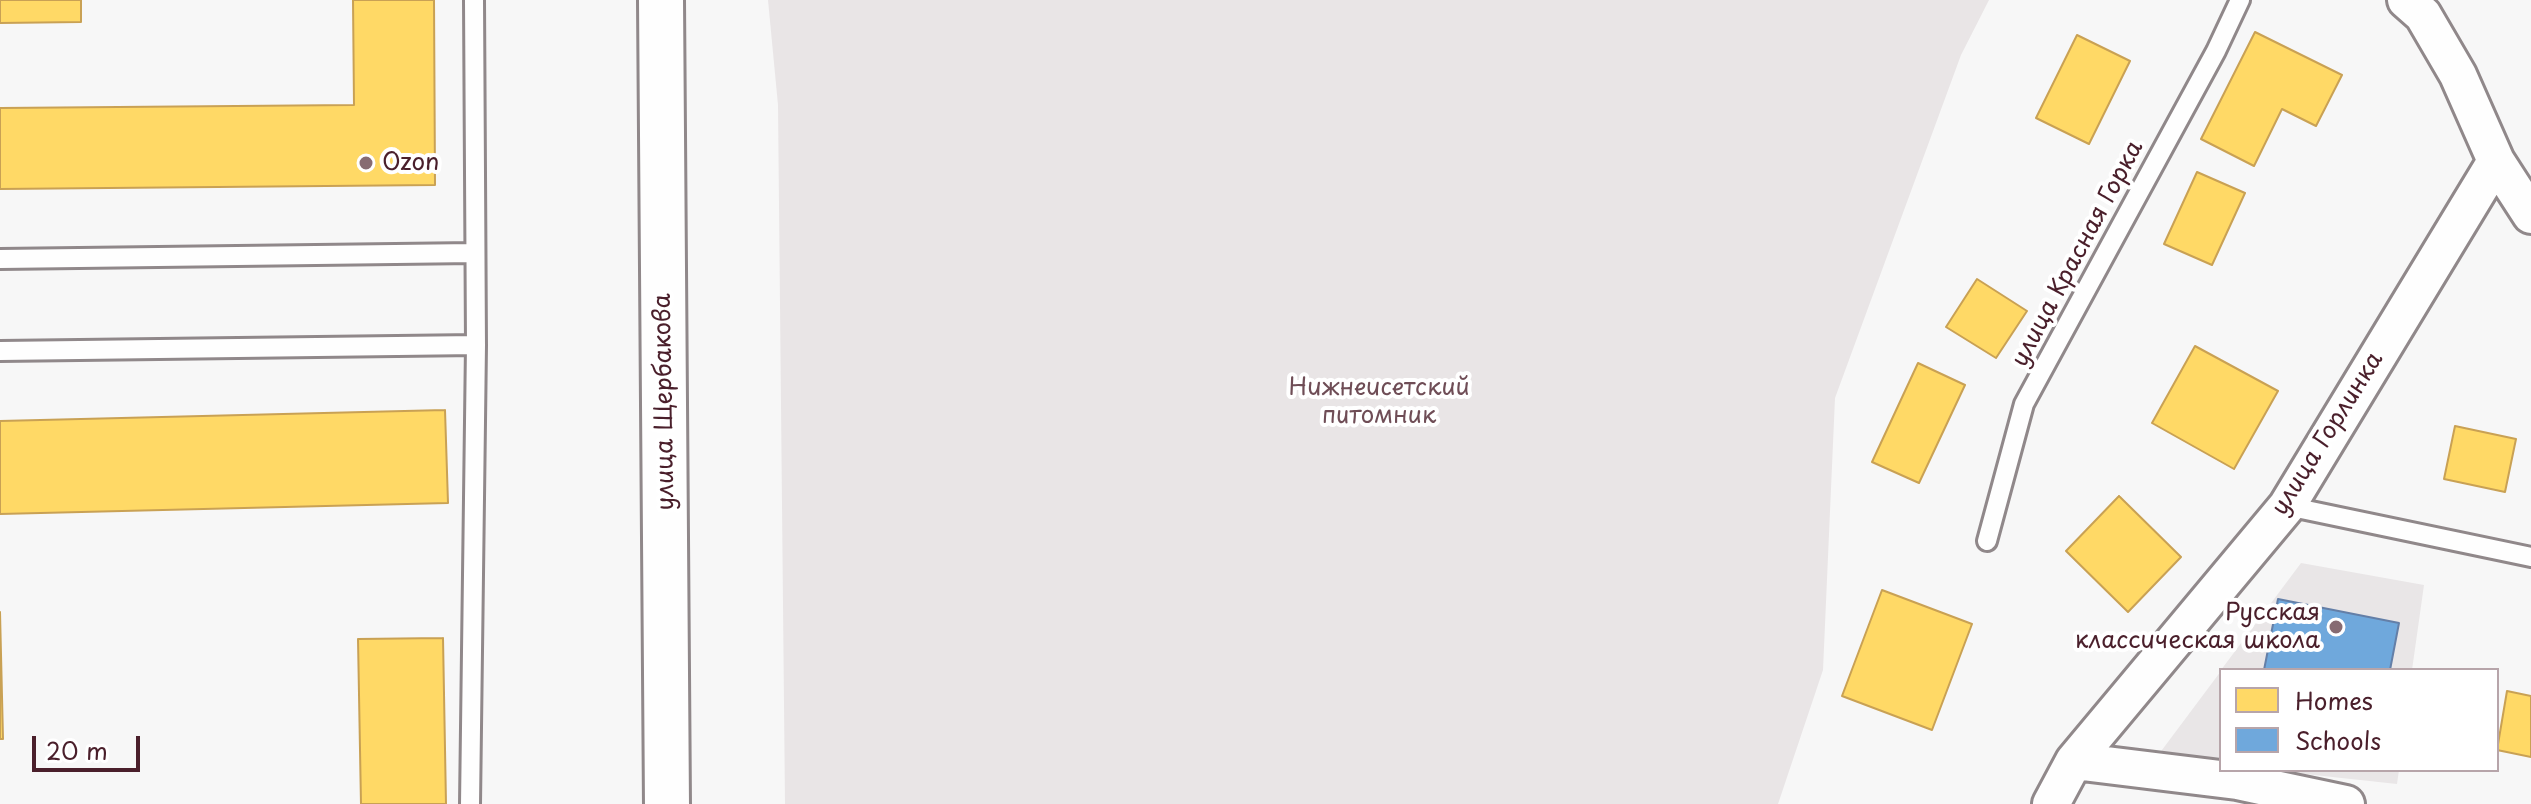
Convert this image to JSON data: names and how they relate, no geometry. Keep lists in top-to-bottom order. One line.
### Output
{"streets":{"main road":["улица Щербакова"],"street":["улица Горлинка"],"lane":["улица Красная Горка"]},"parks":["Нижнеисетский питомник"],"places":["Ozon","Русская классическая школа"],"legend":["Homes","Schools"],"scale_bar":"20 m"}
